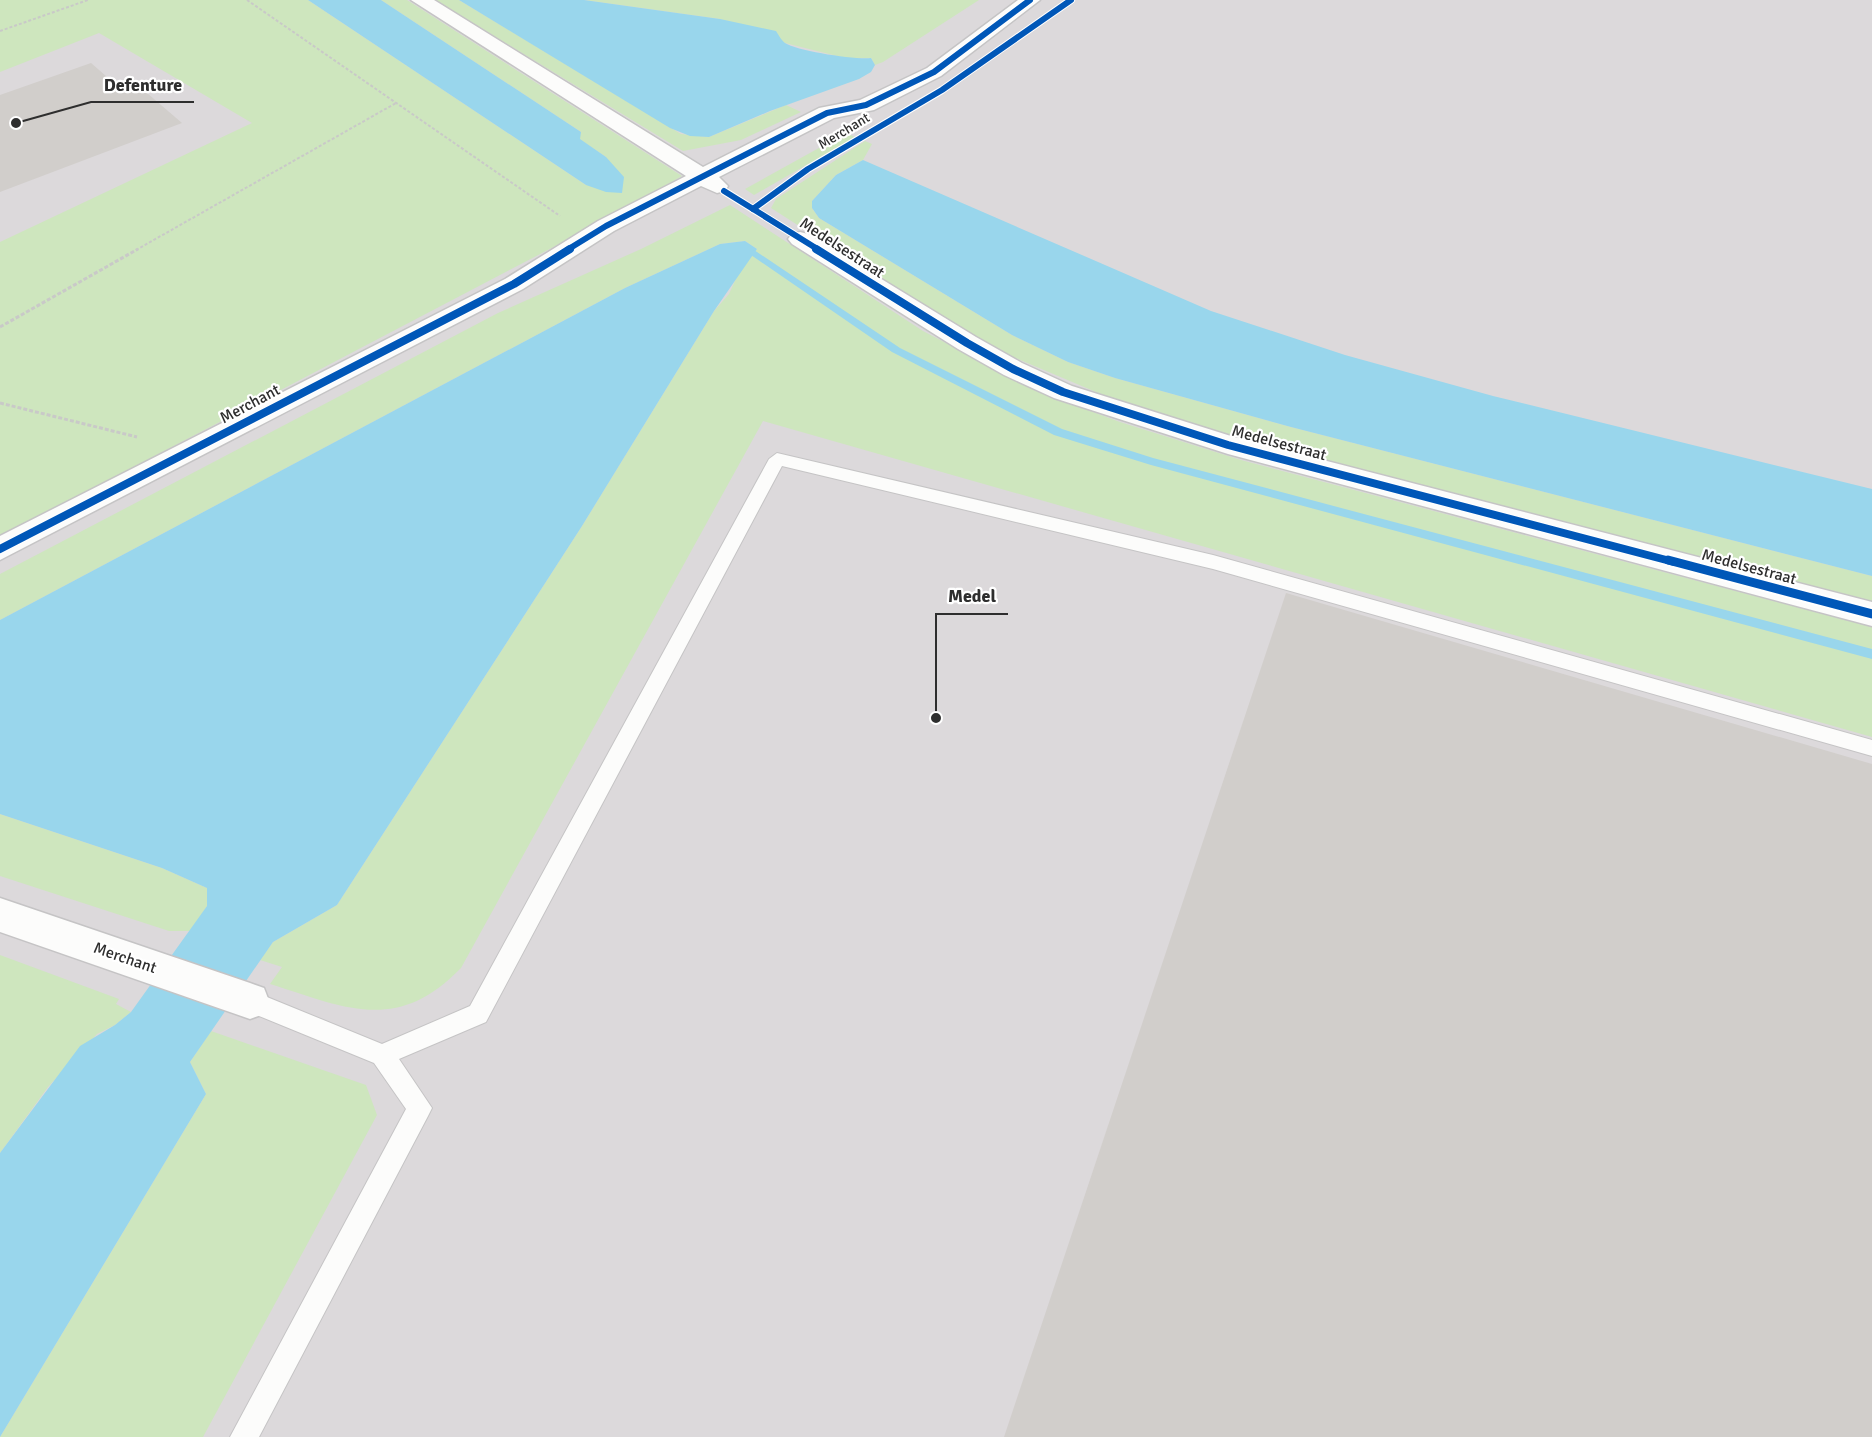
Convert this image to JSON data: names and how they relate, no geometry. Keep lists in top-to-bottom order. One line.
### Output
{"streets":{"street":["Merchant","Medelsestraat"]},"places":["Defenture","Medel"]}
